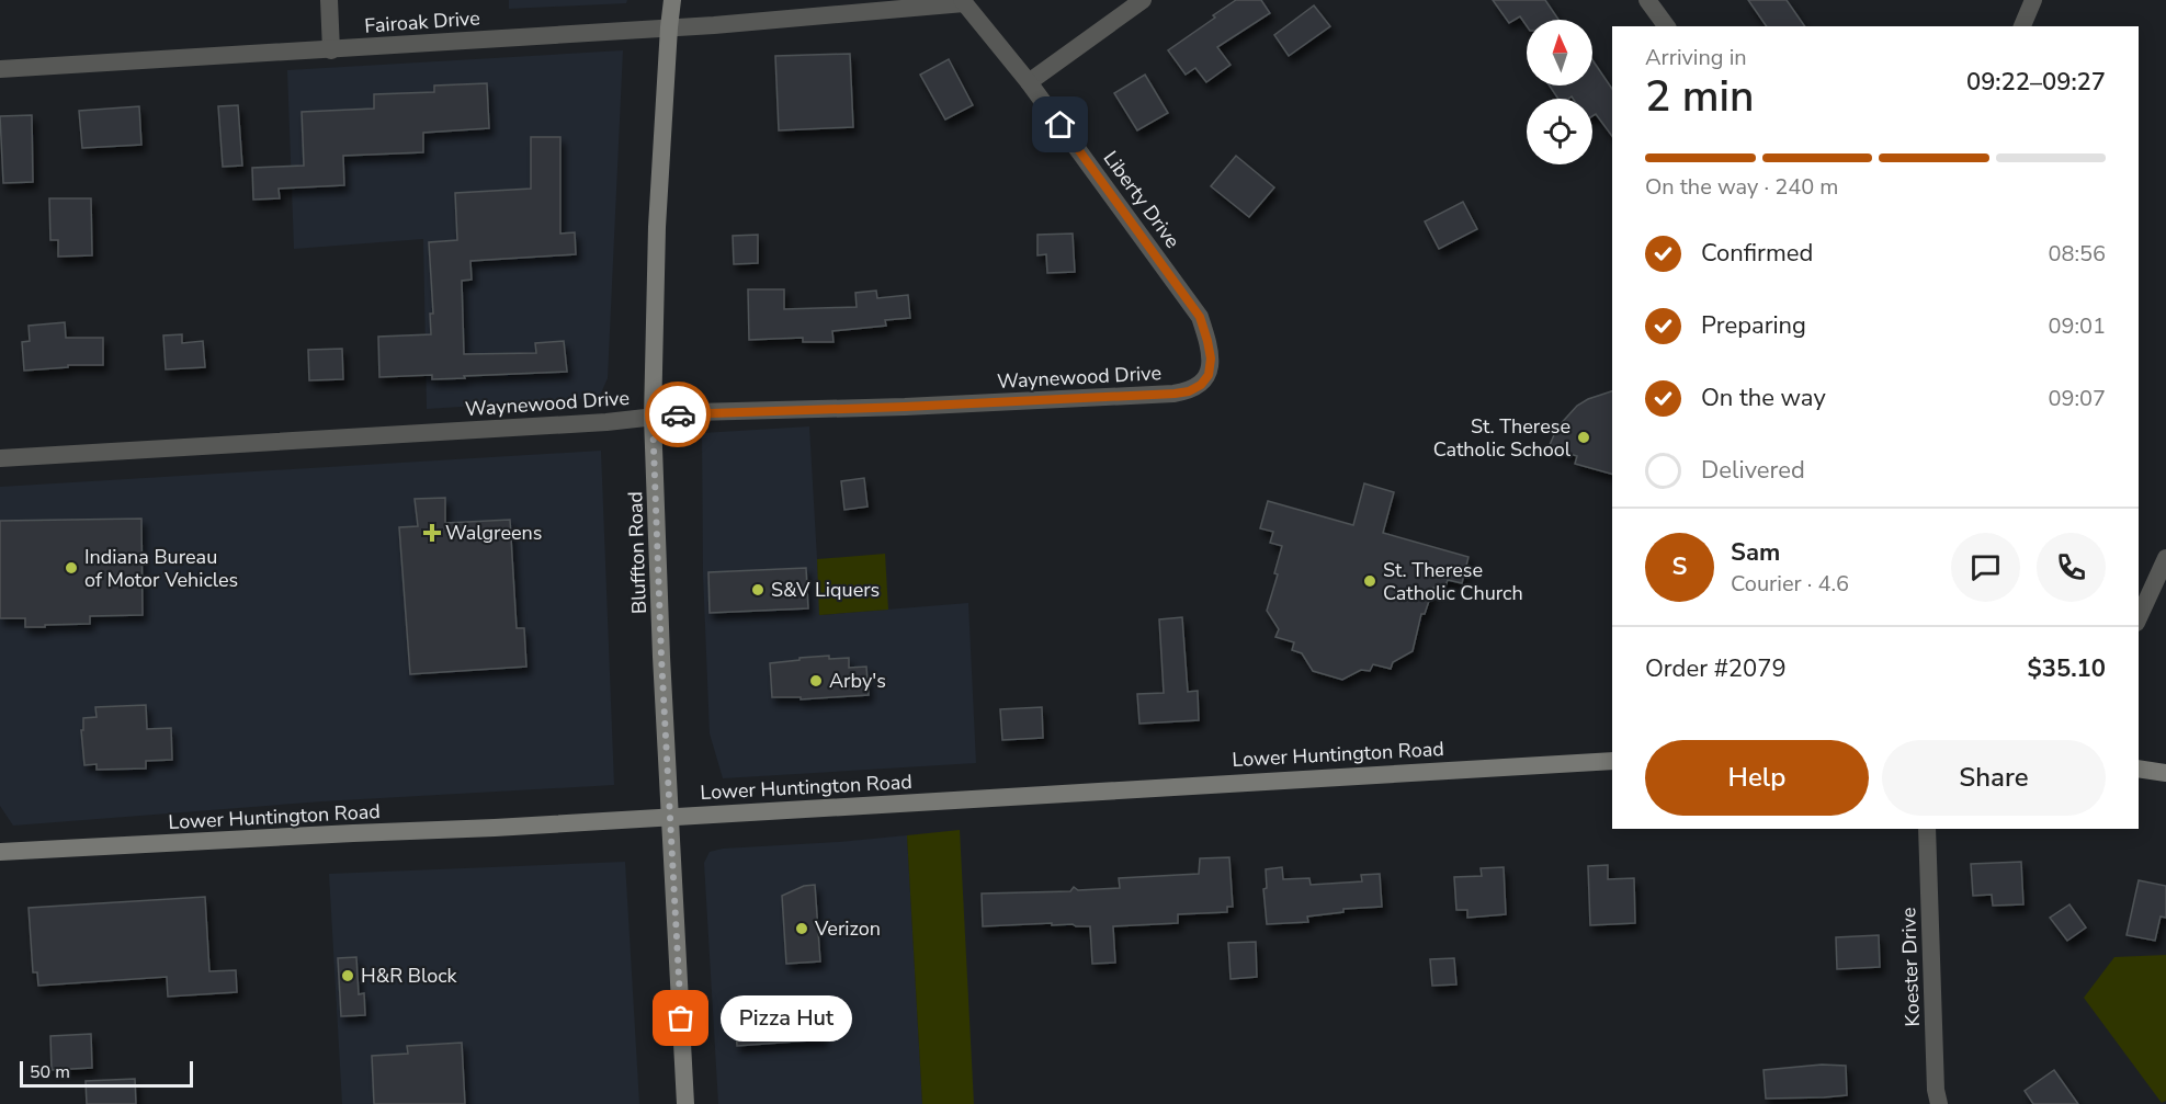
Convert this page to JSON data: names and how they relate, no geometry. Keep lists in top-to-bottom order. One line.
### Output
{"streets":{"main road":["Bluffton Road","Lower Huntington Road"],"street":["Fairoak Drive","Liberty Drive","Waynewood Drive","Koester Drive"]},"crossings":[["Fairoak Drive","Liberty Drive"],["Fairoak Drive","Bluffton Road"],["Liberty Drive","Waynewood Drive"],["Waynewood Drive","Bluffton Road"],["Bluffton Road","Lower Huntington Road"]],"places":{"other":["St. Therese Catholic School","Indiana Bureau of Motor Vehicles","St. Therese Catholic Church","S&V Liquers","Arby's","Verizon","H&R Block","Pizza Hut"],"health":["Walgreens"]},"scale_bar":"50 m","north":"top","page":{"heading":["2 min","Arriving in","09:22–09:27"],"panel":["Sam","Courier · 4.6","Order #2079","$35.10"],"bar":"On the way · 240 m","list":[["Confirmed","08:56"],["Preparing","09:01"],["On the way","09:07"],"Delivered"],"round":"S","buttons":["Help","Share"],"bubble":"Pizza Hut","scale":"50 m"}}
